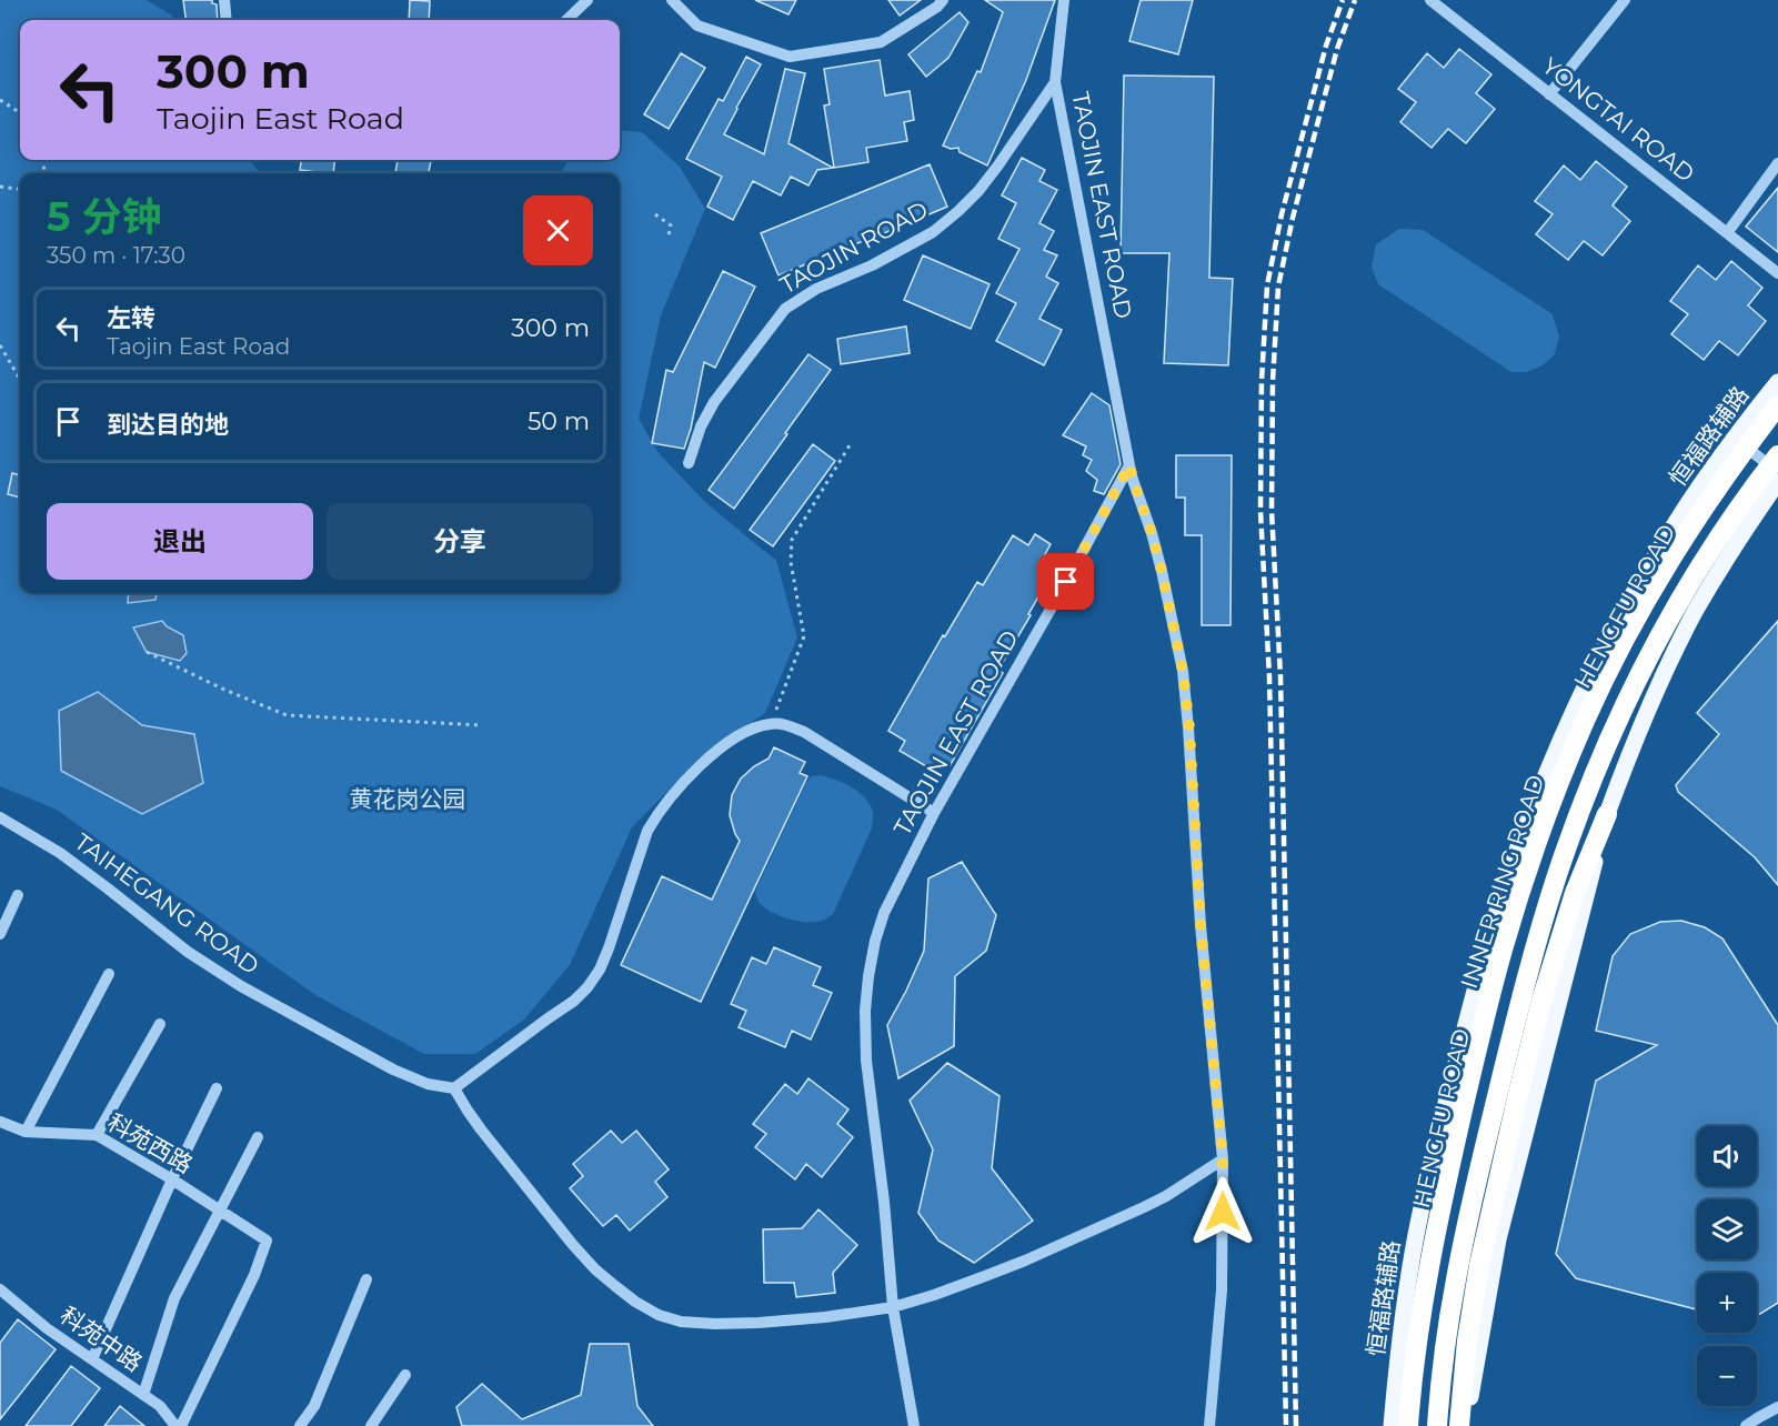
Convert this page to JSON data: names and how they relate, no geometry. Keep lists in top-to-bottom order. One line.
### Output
{"streets":{"highway":["INNER RING ROAD"],"main road":["恒福路辅路","HENGFU ROAD"],"street":["YONGTAI ROAD","TAOJIN EAST ROAD","TAOJIN ROAD","TAIHEGANG ROAD","科苑西路","科苑中路"]},"crossings":[["TAOJIN EAST ROAD","TAOJIN ROAD"],["恒福路辅路","HENGFU ROAD"],["HENGFU ROAD","INNER RING ROAD"],["科苑西路","科苑中路"]],"parks":["黄花岗公园"],"page":{"turn":["300 m","Taojin East Road"],"heading":["5 分钟","350 m · 17:30"],"list":[{"name":"左转","note":"Taojin East Road","value":"300 m"},{"name":"到达目的地","value":"50 m"}],"buttons":["退出","分享"],"map_buttons":["+","−"]}}
